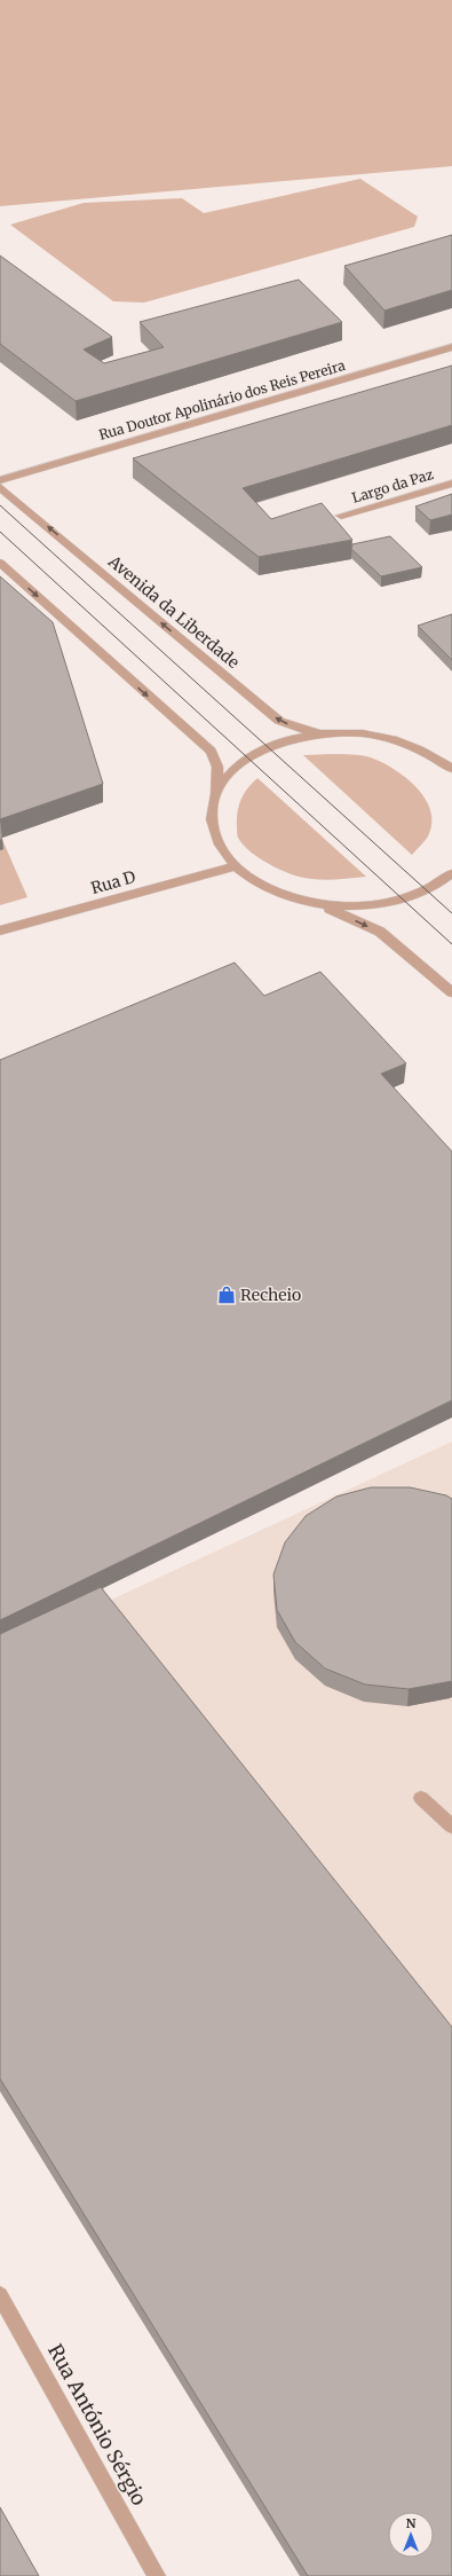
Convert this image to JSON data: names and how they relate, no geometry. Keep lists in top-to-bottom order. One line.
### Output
{"streets":{"street":["Rua Doutor Apolinário dos Reis Pereira","Largo da Paz","Avenida da Liberdade","Rua D","Rua António Sérgio"]},"places":{"shop":["Recheio"]},"north":"top"}
